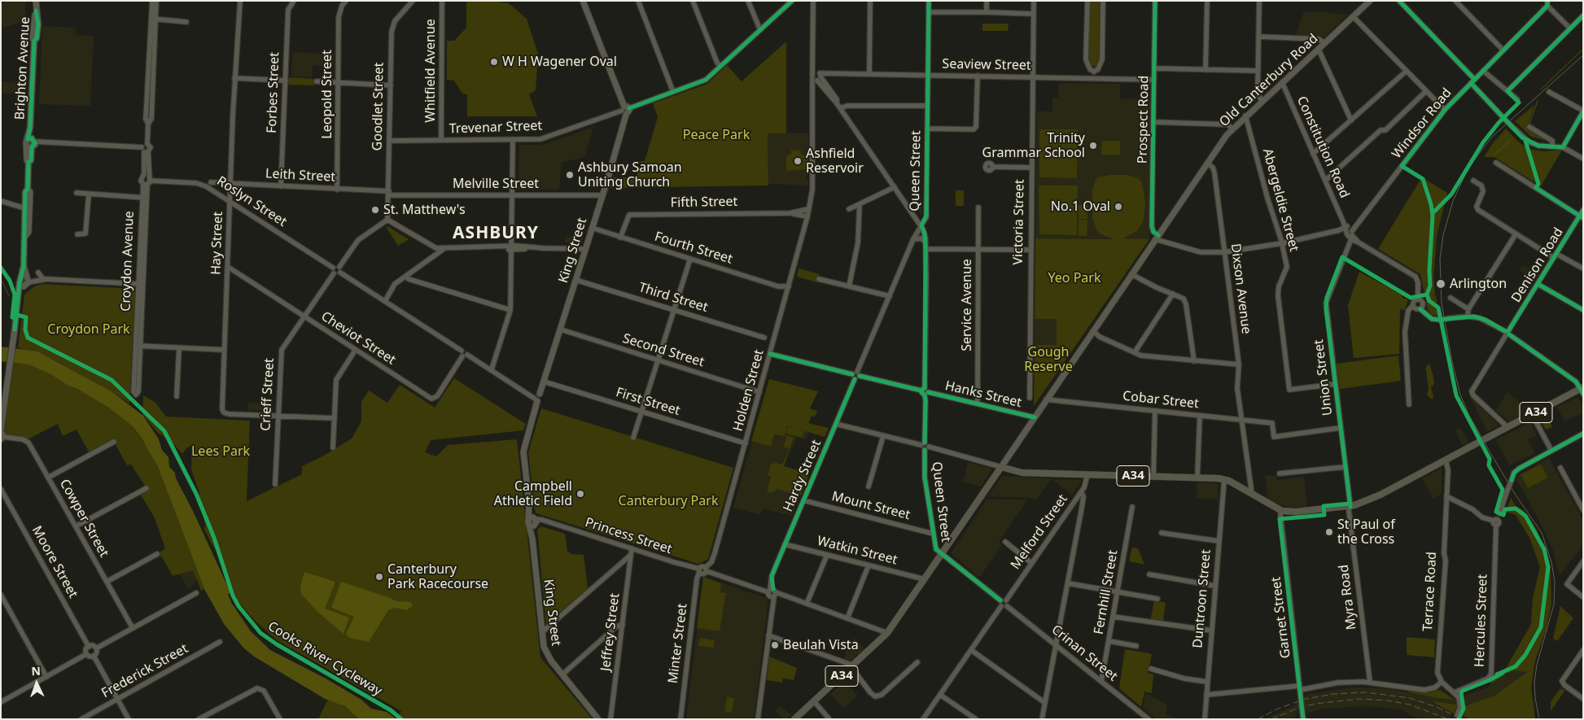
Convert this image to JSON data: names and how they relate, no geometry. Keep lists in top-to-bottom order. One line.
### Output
{"streets":{"highway":["A34"],"main road":["Brighton Avenue","Old Canterbury Road","King Street"],"street":["Seaview Street","Whitfield Avenue","Forbes Street","Leopold Street","Goodlet Street","Prospect Road","Windsor Road","Trevenar Street","Constitution Road","Queen Street","Leith Street","Melville Street","Abergeldie Street","Roslyn Street","Fifth Street","Victoria Street","Hay Street","Fourth Street","Croydon Avenue","Denison Road","Dixson Avenue","Third Street","Service Avenue","Cheviot Street","Second Street","Union Street","Holden Street","Crieff Street","Hanks Street","Cobar Street","First Street","Hardy Street","Mount Street","Cowper Street","Melford Street","Princess Street","Watkin Street","Moore Street","Terrace Road","Fernhill Street","Myra Road","Duntroon Street","Garnet Street","Hercules Street","Jeffrey Street","Minter Street","Crinan Street","Frederick Street"],"cycle path":["Cooks River Cycleway"]},"crossings":[["Seaview Street","Prospect Road"],["Seaview Street","Queen Street"],["Seaview Street","Victoria Street"],["Seaview Street","Holden Street"],["Brighton Avenue","Cowper Street"],["Whitfield Avenue","Trevenar Street"],["Old Canterbury Road","Prospect Road"],["Old Canterbury Road","Constitution Road"],["Old Canterbury Road","Abergeldie Street"],["Old Canterbury Road","Dixson Avenue"],["Old Canterbury Road","Hanks Street"],["Old Canterbury Road","Cobar Street"],["Old Canterbury Road","A34"],["Forbes Street","Leith Street"],["Leopold Street","Leith Street"],["Goodlet Street","Trevenar Street"],["Goodlet Street","Leith Street"],["Goodlet Street","Melville Street"],["Windsor Road","Constitution Road"],["Windsor Road","Union Street"],["Trevenar Street","King Street"],["Constitution Road","Union Street"],["Queen Street","Hanks Street"],["Queen Street","A34"],["Queen Street","Hardy Street"],["Queen Street","Mount Street"],["Queen Street","Crinan Street"],["Leith Street","Melville Street"],["Leith Street","Hay Street"],["Melville Street","King Street"],["Abergeldie Street","Union Street"],["Roslyn Street","Hay Street"],["Roslyn Street","Croydon Avenue"],["Roslyn Street","Crieff Street"],["Fifth Street","Fourth Street"],["Fifth Street","Holden Street"],["Hay Street","Cheviot Street"],["Hay Street","Crieff Street"],["Fourth Street","King Street"],["Fourth Street","Holden Street"],["King Street","Third Street"],["King Street","Second Street"],["King Street","First Street"],["King Street","Princess Street"],["Denison Road","A34"],["Dixson Avenue","Cobar Street"],["Dixson Avenue","A34"],["Service Avenue","Hanks Street"],["Cheviot Street","Crieff Street"],["Second Street","Holden Street"],["Union Street","Cobar Street"],["Union Street","A34"],["Union Street","Myra Road"],["Holden Street","Hanks Street"],["Holden Street","First Street"],["Holden Street","Princess Street"],["Hanks Street","Hardy Street"],["A34","Melford Street"],["A34","Watkin Street"],["A34","Terrace Road"],["A34","Myra Road"],["A34","Duntroon Street"],["A34","Garnet Street"],["A34","Crinan Street"],["Hardy Street","Mount Street"],["Hardy Street","Watkin Street"],["Melford Street","Crinan Street"],["Princess Street","Jeffrey Street"],["Princess Street","Minter Street"],["Terrace Road","Hercules Street"],["Fernhill Street","Crinan Street"]],"districts":["ASHBURY"],"parks":["Peace Park","Yeo Park","Croydon Park","Gough Reserve","Lees Park","Canterbury Park"],"places":["W H Wagener Oval","Trinity Grammar School","Ashfield Reservoir","Ashbury Samoan Uniting Church","No.1 Oval","St. Matthew's","Arlington","Campbell Athletic Field","St Paul of the Cross","Canterbury Park Racecourse","Beulah Vista"],"north":"top"}
